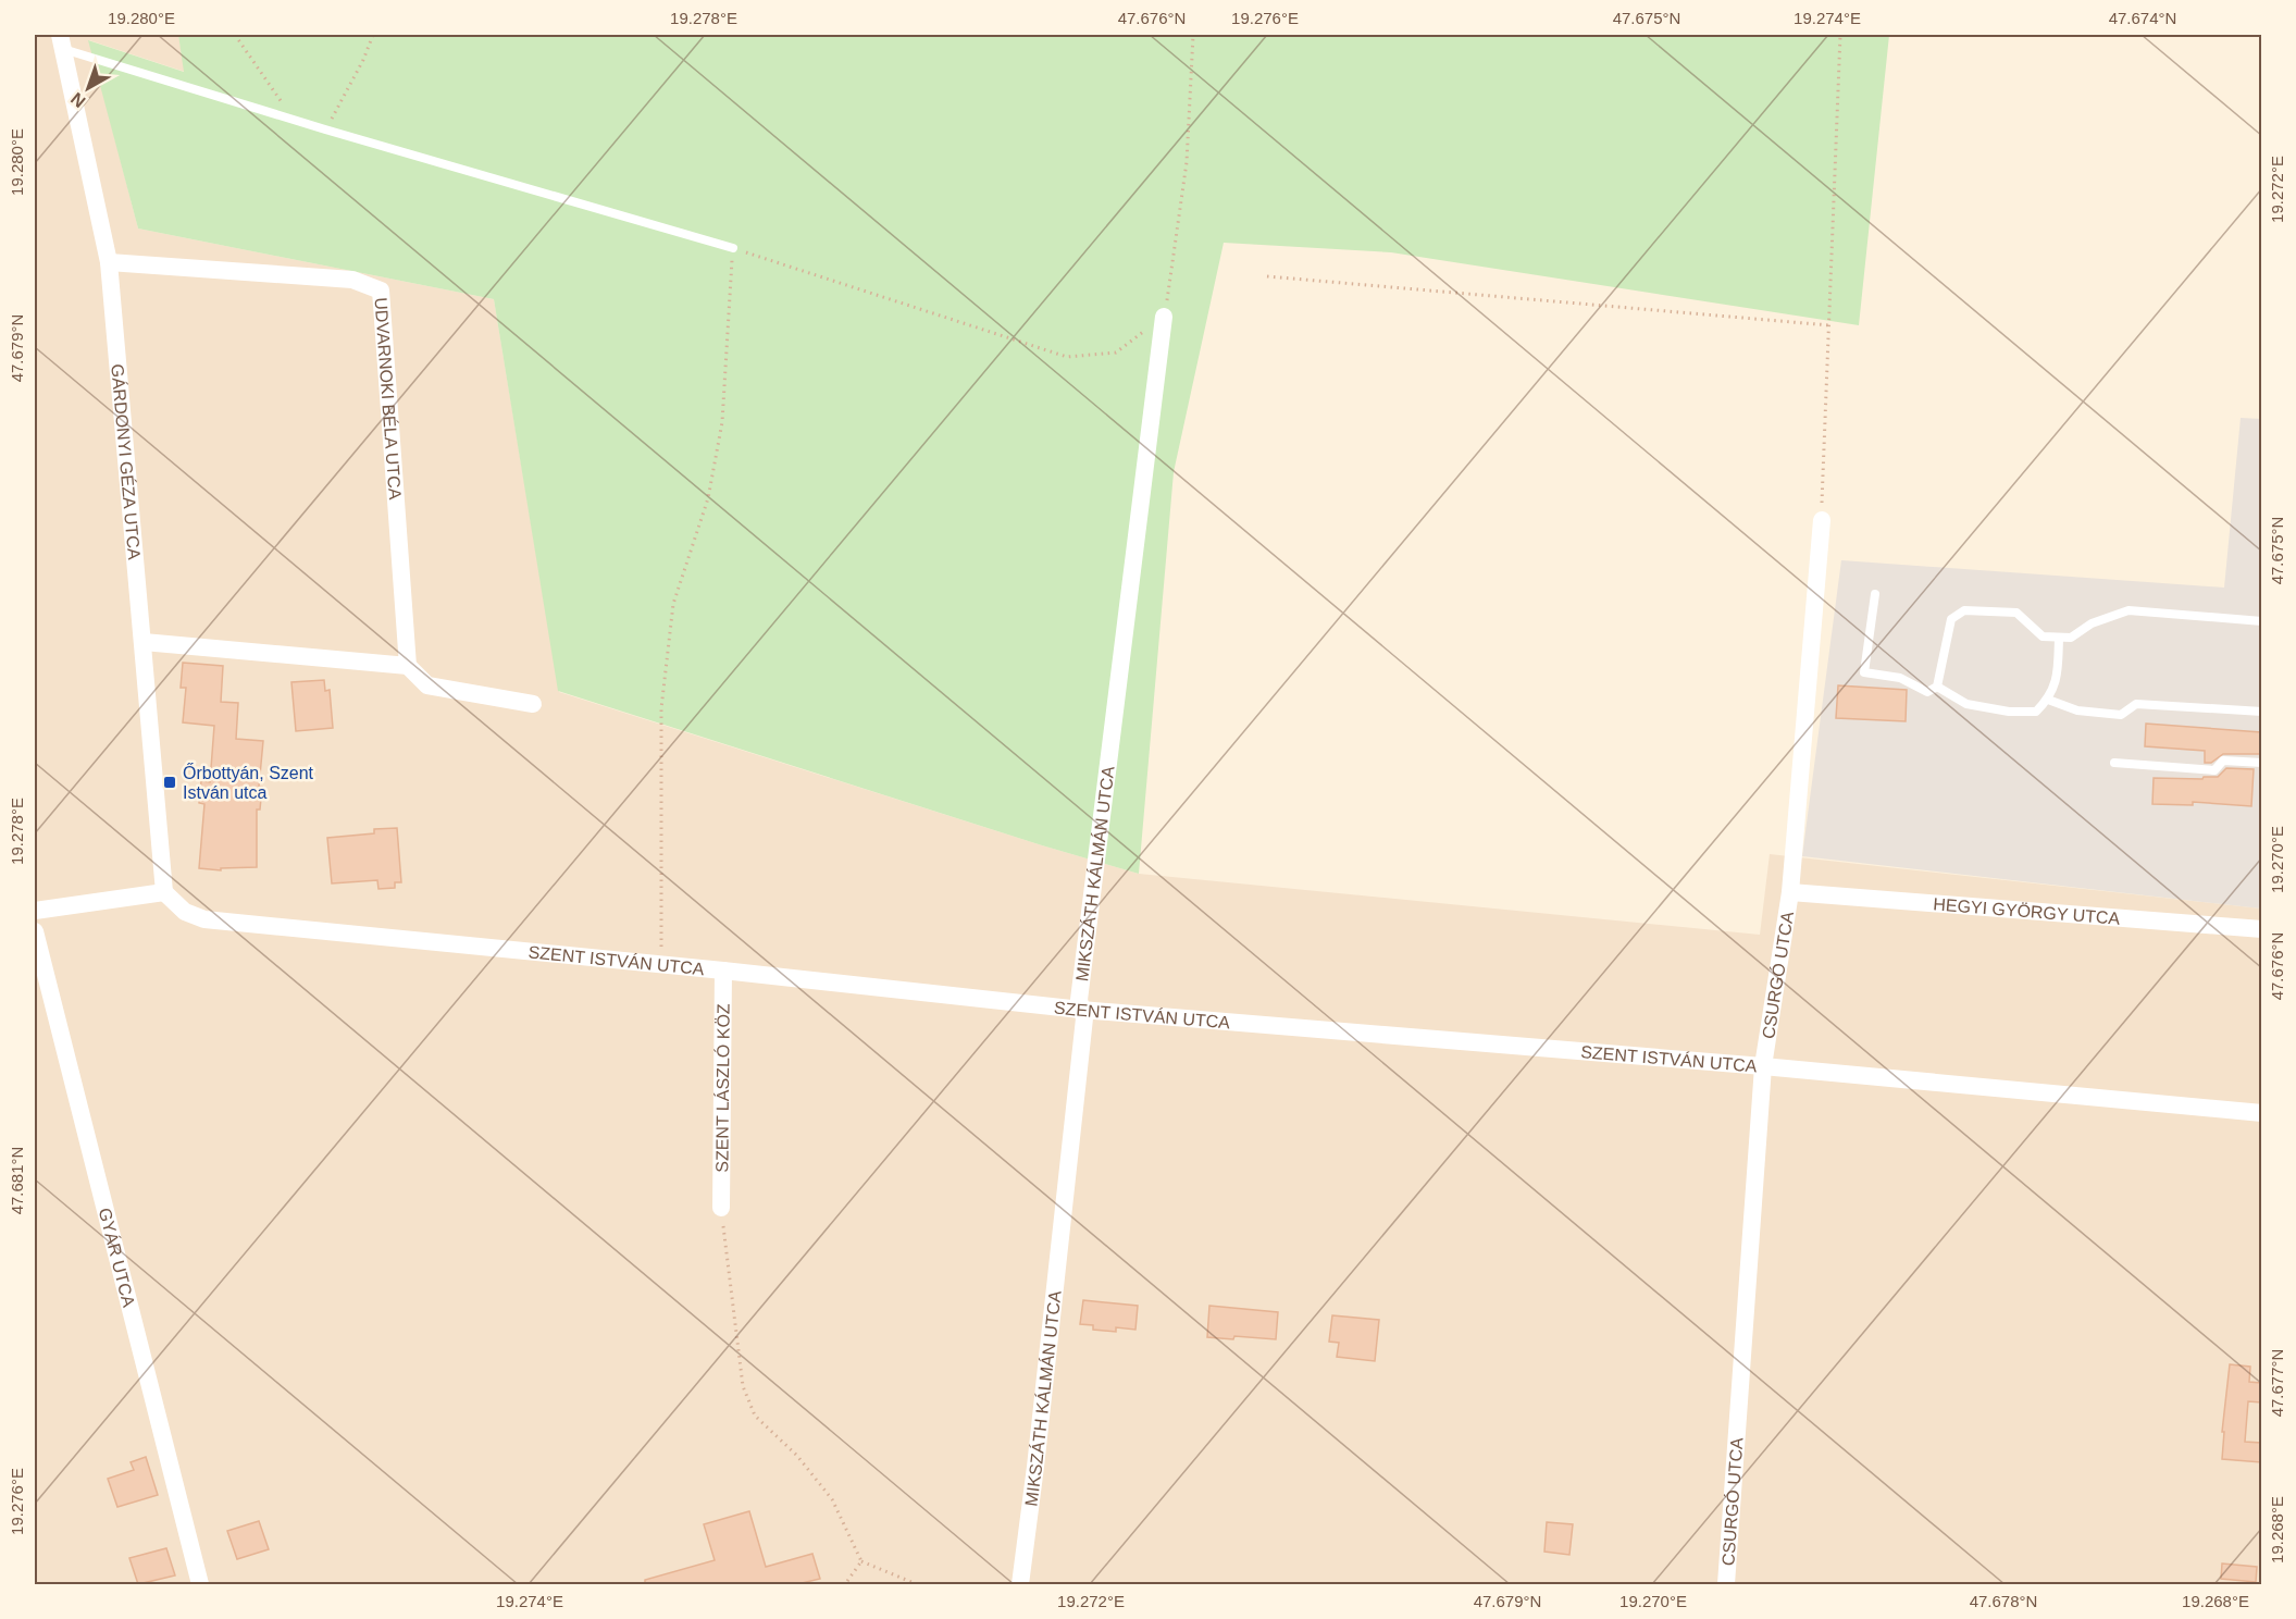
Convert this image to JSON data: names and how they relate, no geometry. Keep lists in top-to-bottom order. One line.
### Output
{"streets":{"street":["UDVARNOKI BÉLA UTCA","GÁRDONYI GÉZA UTCA","MIKSZÁTH KÁLMÁN UTCA","HEGYI GYÖRGY UTCA","SZENT ISTVÁN UTCA","CSURGÓ UTCA","SZENT LÁSZLÓ KÖZ","GYÁR UTCA"]},"crossings":[["UDVARNOKI BÉLA UTCA","GÁRDONYI GÉZA UTCA"],["GÁRDONYI GÉZA UTCA","SZENT ISTVÁN UTCA"],["MIKSZÁTH KÁLMÁN UTCA","SZENT ISTVÁN UTCA"],["HEGYI GYÖRGY UTCA","CSURGÓ UTCA"],["SZENT ISTVÁN UTCA","CSURGÓ UTCA"],["SZENT ISTVÁN UTCA","SZENT LÁSZLÓ KÖZ"]],"places":{"transit":["Őrbottyán, Szent István utca"]},"north":"bottom left","coordinates":["19.280°E","19.278°E","47.676°N","19.276°E","47.675°N","19.274°E","47.674°N","19.272°E","47.679°N","19.270°E","47.681°N","47.677°N","19.268°E","47.678°N"]}
